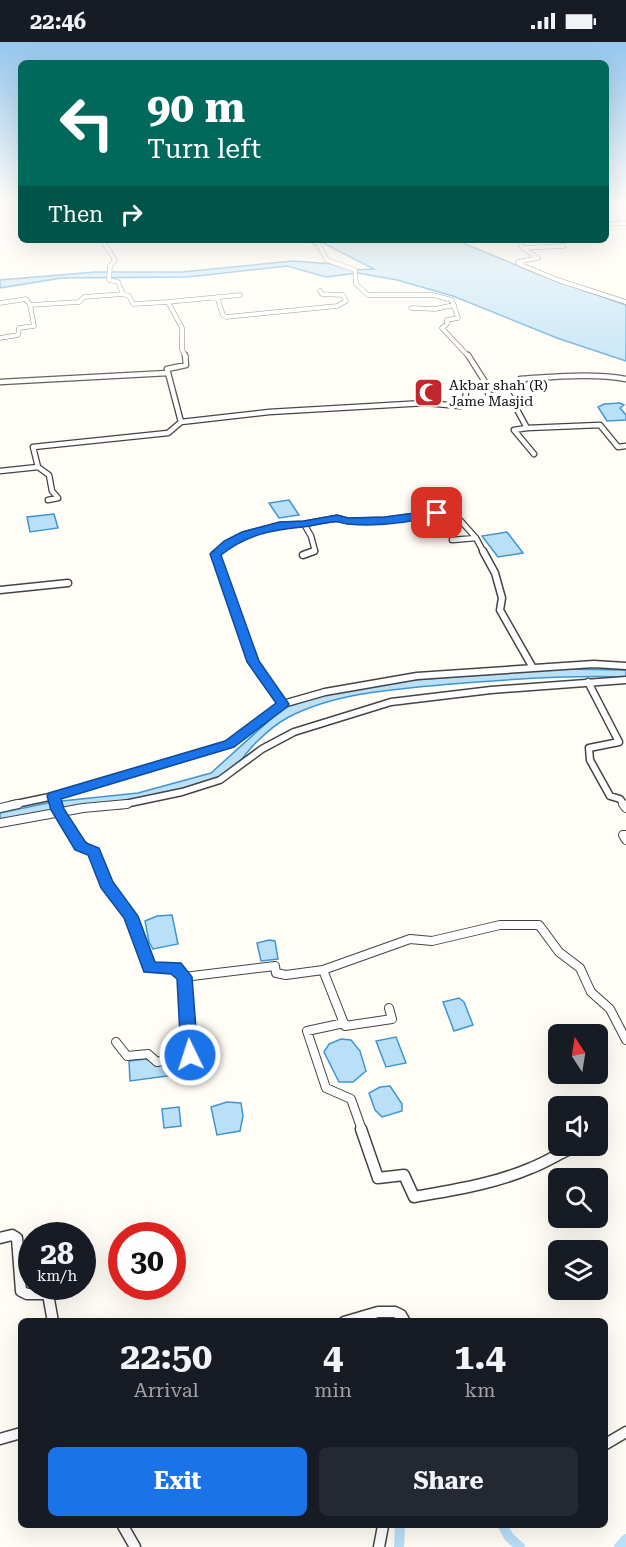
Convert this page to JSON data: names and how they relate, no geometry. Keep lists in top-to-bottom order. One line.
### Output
{"places":{"mosque":["Akbar shah (R) Jame Masjid"]},"north":"top","page":{"status":"22:46","turn":["90 m","Turn left"],"then":"Then","speed":"28 km/h","limit":"30","eta":["22:50","Arrival","4","min","1.4","km"],"buttons":["Exit","Share"]}}
